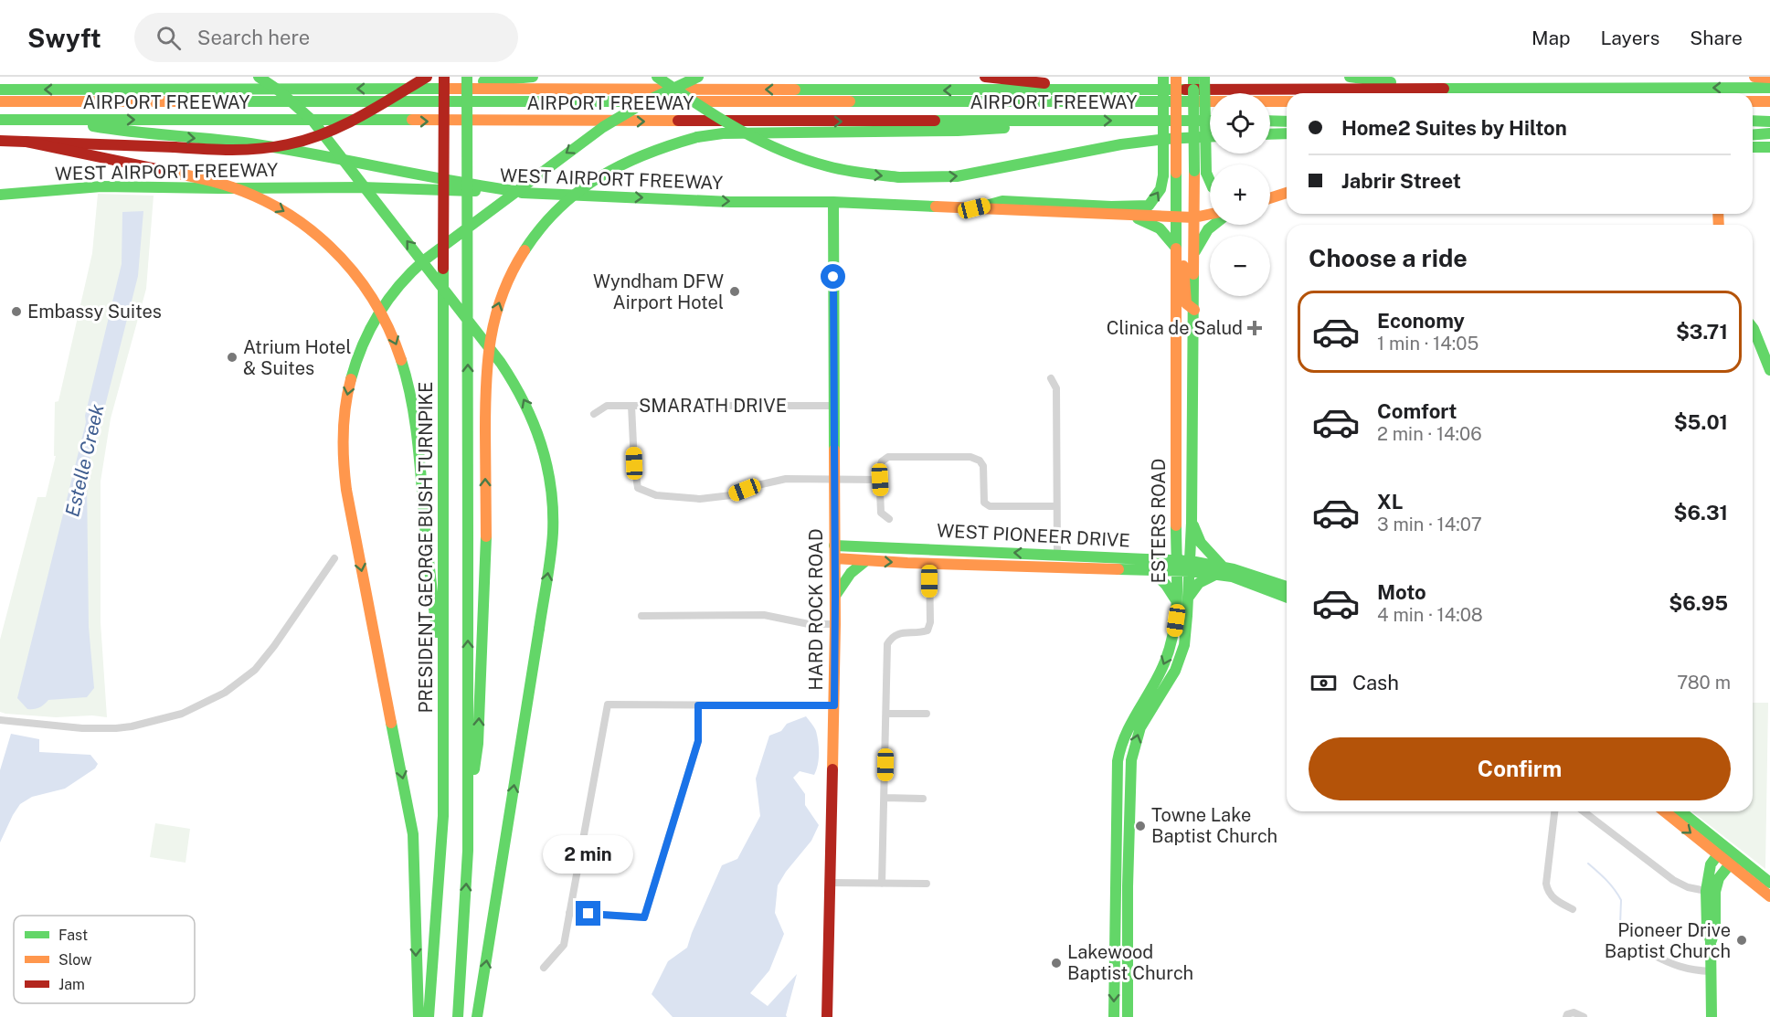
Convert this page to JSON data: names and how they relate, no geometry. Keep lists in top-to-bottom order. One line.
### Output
{"streets":{"main road":["AIRPORT FREEWAY","WEST AIRPORT FREEWAY","ESTERS ROAD","WEST PIONEER DRIVE","PRESIDENT GEORGE BUSH TURNPIKE","HARD ROCK ROAD"],"street":["SMARATH DRIVE"]},"crossings":[["WEST AIRPORT FREEWAY","ESTERS ROAD"],["WEST AIRPORT FREEWAY","HARD ROCK ROAD"],["SMARATH DRIVE","HARD ROCK ROAD"],["ESTERS ROAD","WEST PIONEER DRIVE"],["WEST PIONEER DRIVE","HARD ROCK ROAD"]],"water":["Estelle Creek"],"places":{"other":["Wyndham DFW Airport Hotel","Embassy Suites","Atrium Hotel & Suites","Towne Lake Baptist Church","Pioneer Drive Baptist Church","Lakewood Baptist Church"],"health":["Clinica de Salud"]},"legend":["Fast","Slow","Jam"],"page":{"header":"Swyft","search":"Search here","nav":["Map","Layers","Share"],"map_buttons":["+","−"],"banner":["Home2 Suites by Hilton","Jabrir Street"],"heading":"Choose a ride","list":[{"name":"Economy","note":"1 min · 14:05","value":"$3.71"},{"name":"Comfort","note":"2 min · 14:06","value":"$5.01"},{"name":"XL","note":"3 min · 14:07","value":"$6.31"},{"name":"Moto","note":"4 min · 14:08","value":"$6.95"}],"pay":["Cash","780 m"],"buttons":"Confirm","bubble":"2 min"}}
